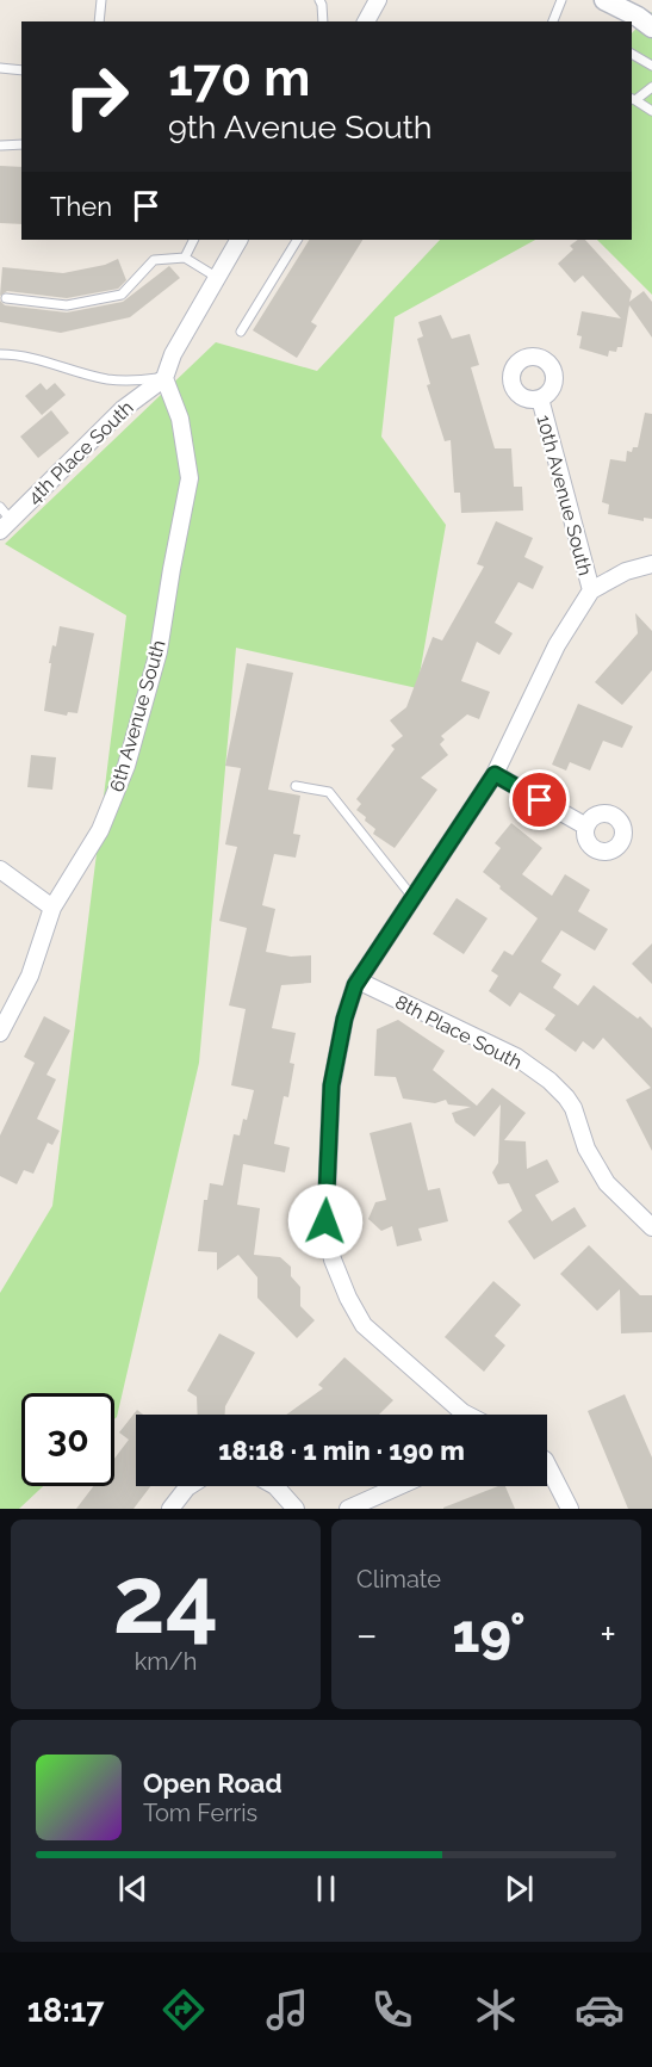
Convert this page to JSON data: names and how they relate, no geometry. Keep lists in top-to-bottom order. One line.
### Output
{"streets":{"street":["4th Place South","10th Avenue South","6th Avenue South","8th Place South"]},"crossings":[["4th Place South","6th Avenue South"]],"page":{"turn":["170 m","9th Avenue South"],"then":"Then","limit":"30","trip":"18:18 · 1 min · 190 m","tile":[["24","km/h"],"Climate"],"heat":["−","19°","+"],"song":["Open Road","Tom Ferris"],"tabs":"18:17"}}
